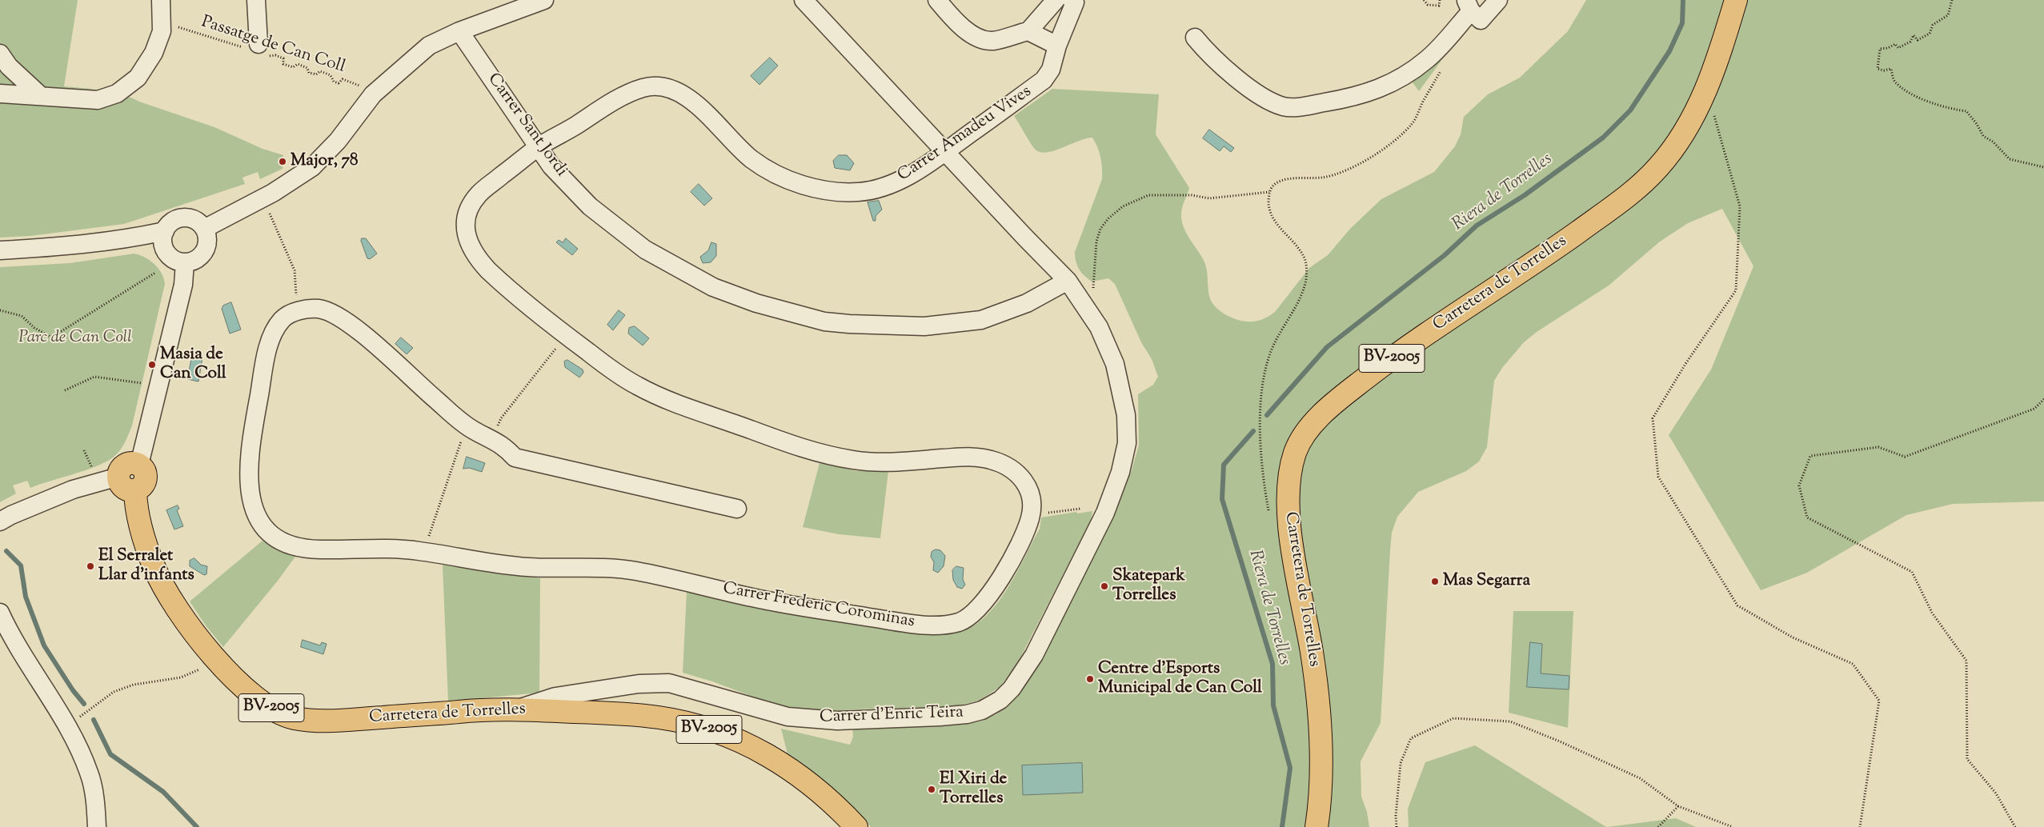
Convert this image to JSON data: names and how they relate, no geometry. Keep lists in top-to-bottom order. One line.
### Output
{"streets":{"main road":["Carretera de Torrelles","BV-2005"],"street":["Carrer Sant Jordi","Carrer Amadeu Vives","Carrer Frederic Corominas","Carrer d'Enric Teira"],"path":["Passatge de Can Coll"]},"crossings":[["Carrer Sant Jordi","Carrer Amadeu Vives"],["Carrer Sant Jordi","Carrer Frederic Corominas"],["Carrer Sant Jordi","Carrer d'Enric Teira"],["Carrer Amadeu Vives","Carrer Frederic Corominas"],["Carrer Amadeu Vives","Carrer d'Enric Teira"],["Carretera de Torrelles","Carrer d'Enric Teira"]],"water":["Riera de Torrelles"],"parks":["Parc de Can Coll"],"places":["Major, 78","Masia de Can Coll","El Serralet Llar d'infants","Mas Segarra","Skatepark Torrelles","Centre d'Esports Municipal de Can Coll","El Xiri de Torrelles"]}
